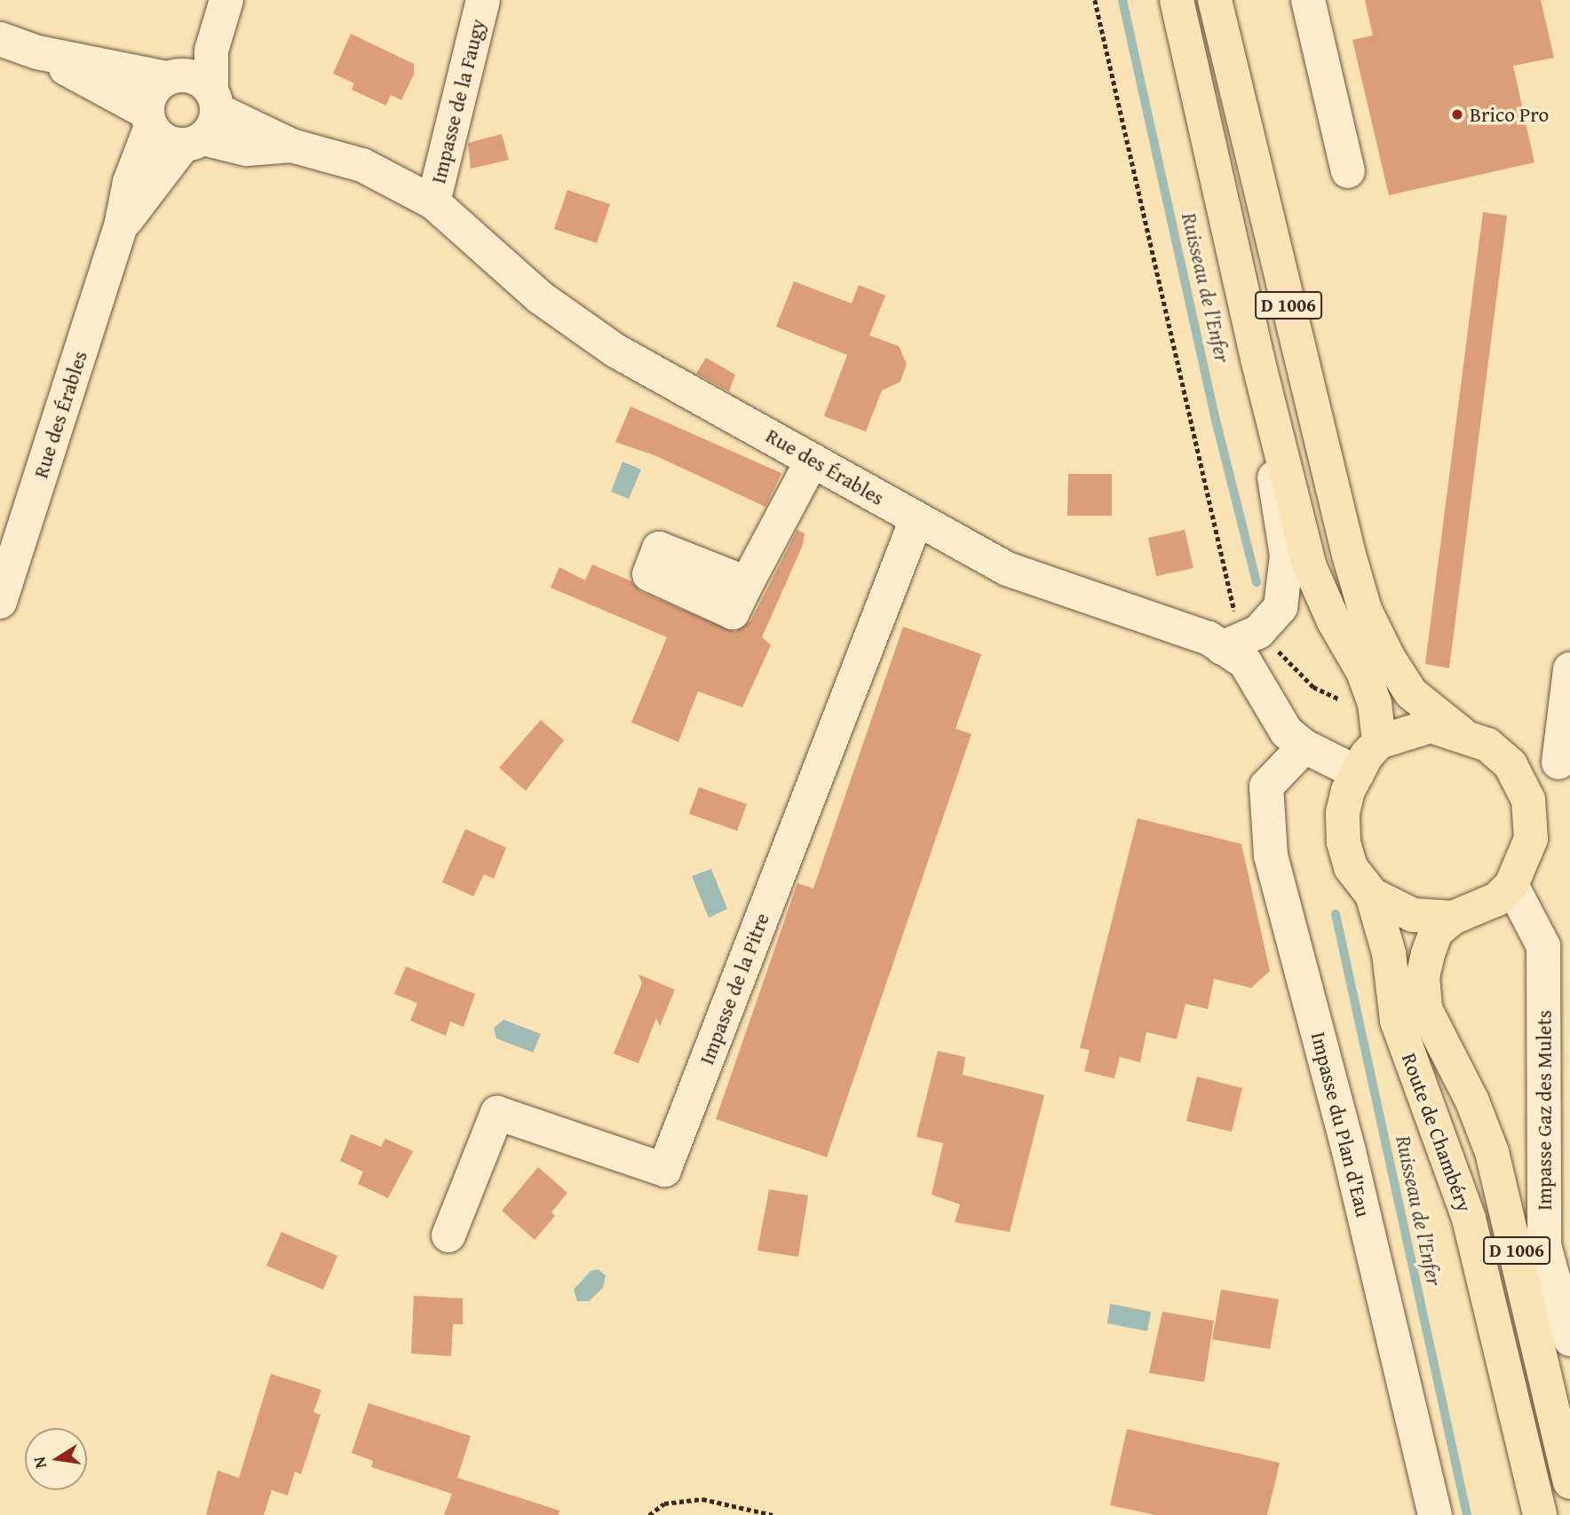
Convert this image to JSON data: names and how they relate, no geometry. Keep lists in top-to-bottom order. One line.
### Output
{"streets":{"main road":["D 1006","Route de Chambéry"],"street":["Impasse de la Faugy","Rue des Érables","Impasse de la Pitre","Impasse Gaz des Mulets","Impasse du Plan d'Eau"]},"crossings":[["Impasse de la Faugy","Rue des Érables"],["D 1006","Rue des Érables"],["D 1006","Impasse Gaz des Mulets"],["D 1006","Route de Chambéry"],["Rue des Érables","Impasse de la Pitre"],["Rue des Érables","Impasse Gaz des Mulets"],["Rue des Érables","Impasse du Plan d'Eau"],["Rue des Érables","Route de Chambéry"],["Impasse Gaz des Mulets","Route de Chambéry"]],"water":["Ruisseau de l'Enfer"],"places":["Brico Pro"],"north":"left"}
